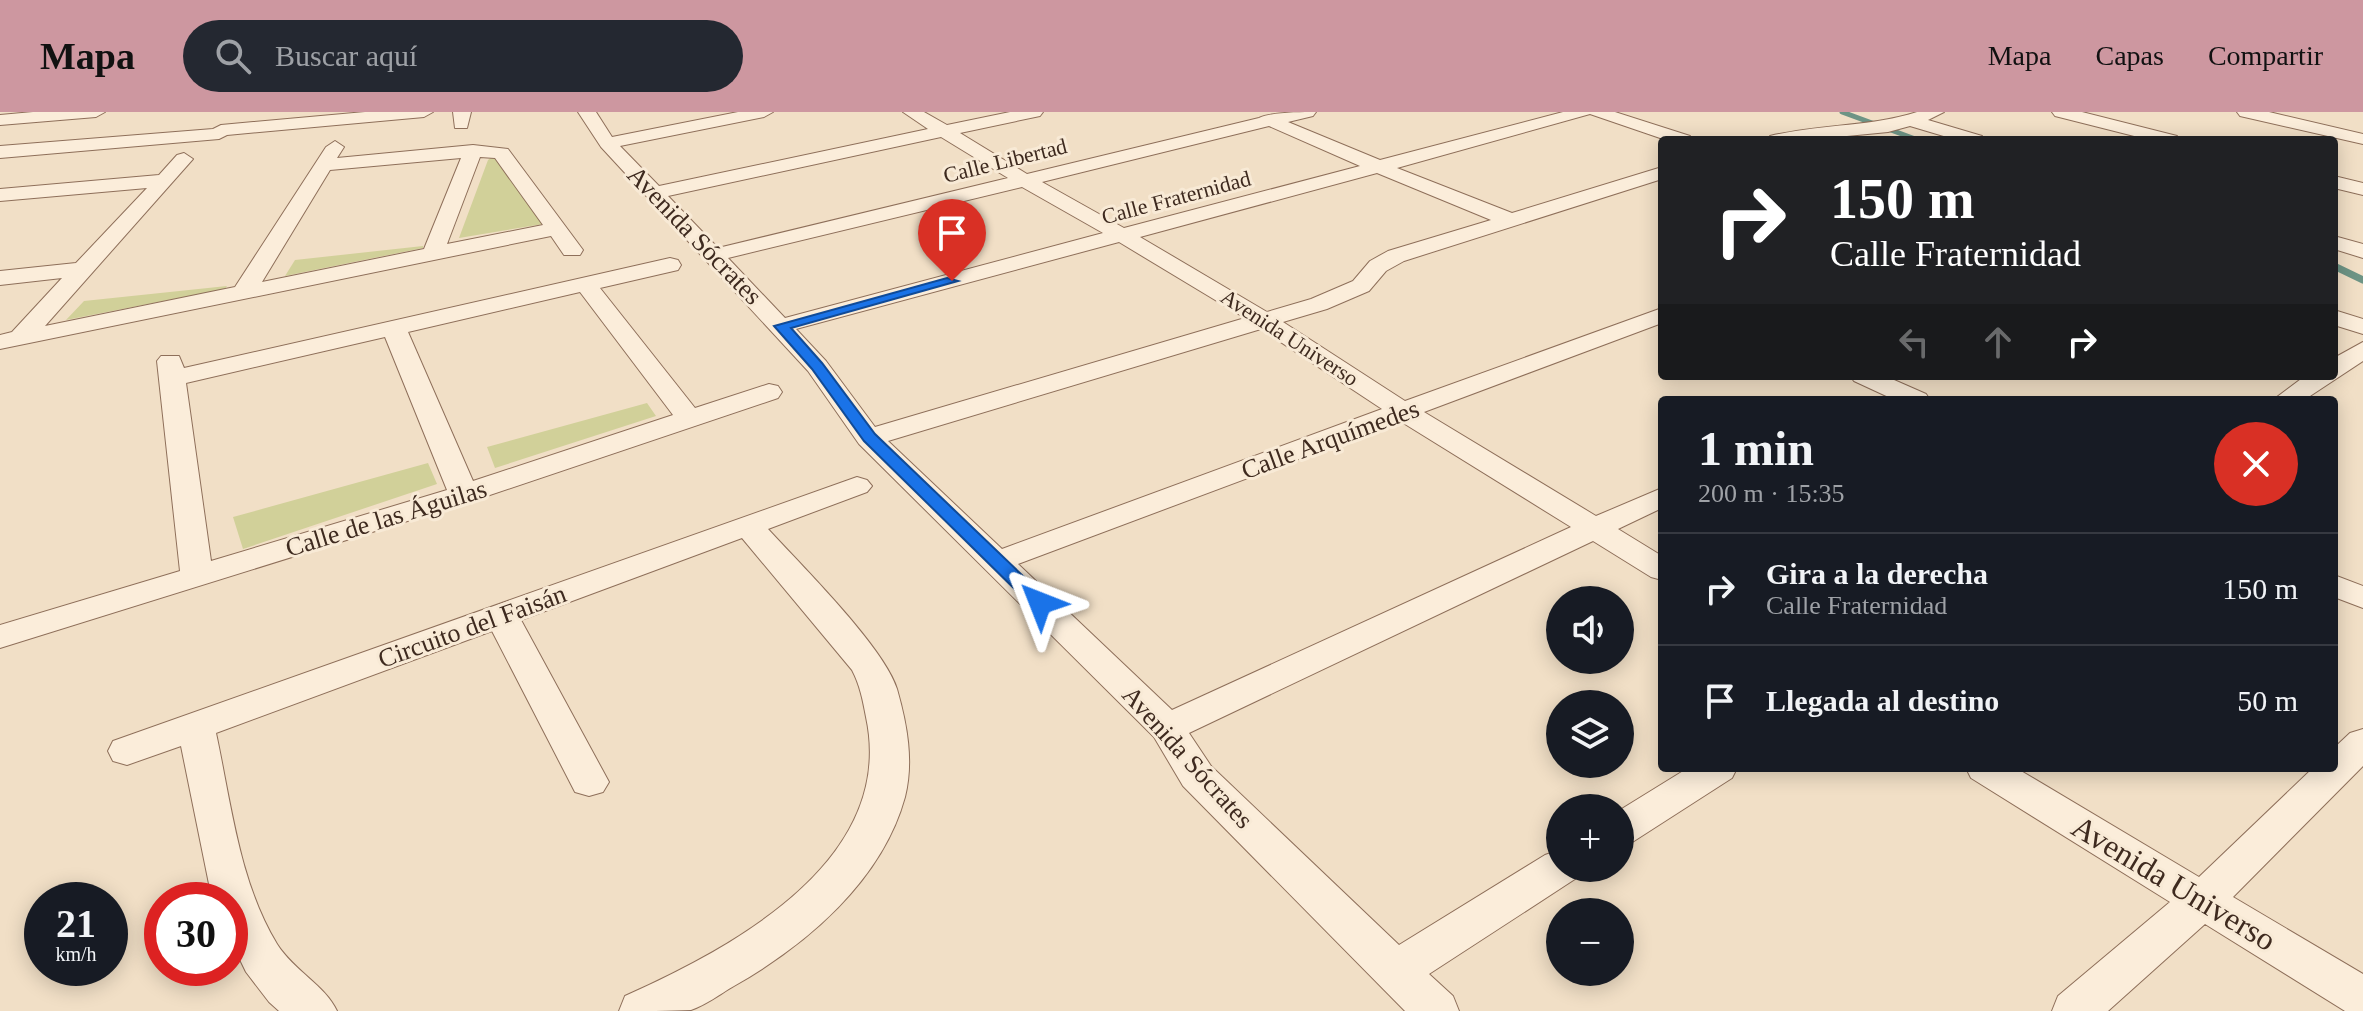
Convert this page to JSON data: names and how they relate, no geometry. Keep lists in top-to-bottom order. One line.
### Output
{"streets":{"street":["Calle Libertad","Calle Fraternidad","Avenida Sócrates","Avenida Universo","Calle Arquímedes","Calle de las Águilas","Circuito del Faisán"]},"crossings":[["Calle Libertad","Avenida Sócrates"],["Calle Libertad","Avenida Universo"],["Calle Fraternidad","Avenida Sócrates"],["Calle Fraternidad","Avenida Universo"],["Avenida Sócrates","Calle Arquímedes"],["Avenida Universo","Calle Arquímedes"]],"page":{"header":"Mapa","search":"Buscar aquí","nav":["Mapa","Capas","Compartir"],"turn":["150 m","Calle Fraternidad"],"heading":["1 min","200 m · 15:35"],"list":[{"name":"Gira a la derecha","note":"Calle Fraternidad","value":"150 m"},{"name":"Llegada al destino","value":"50 m"}],"map_buttons":["+","−"],"speed":"21 km/h","limit":"30"}}
